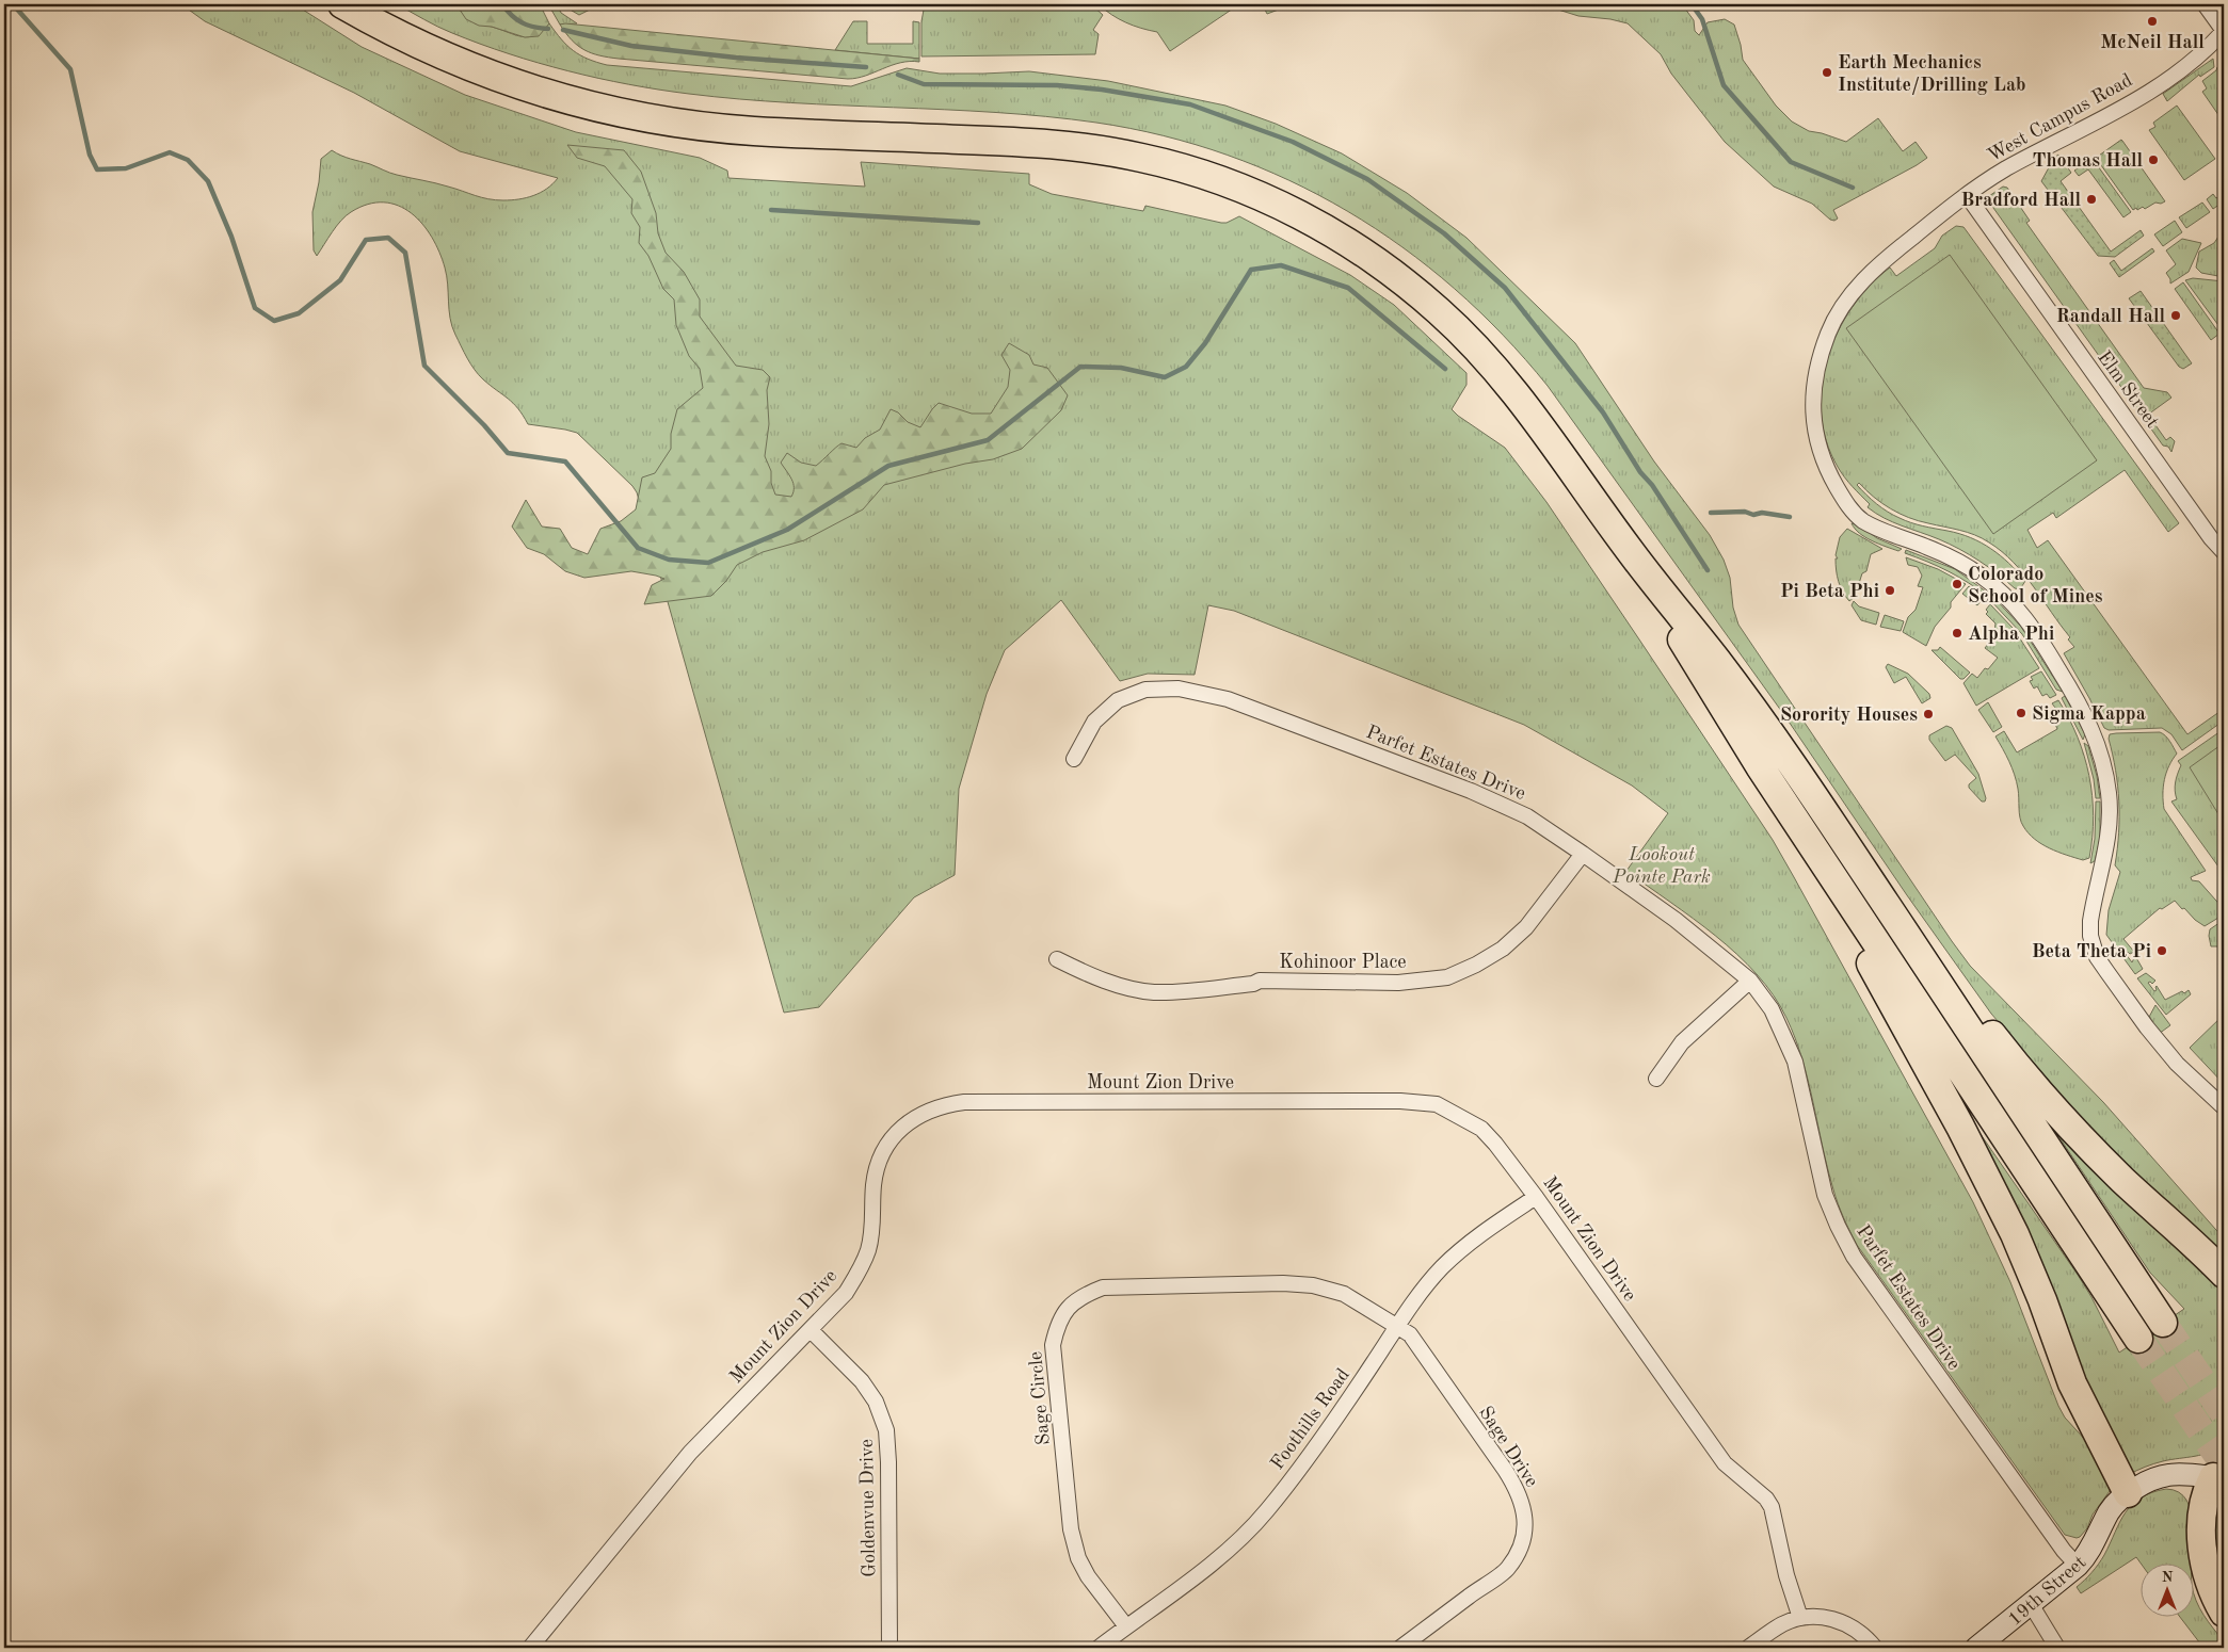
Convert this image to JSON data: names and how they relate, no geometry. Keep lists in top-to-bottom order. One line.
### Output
{"streets":{"street":["West Campus Road","Elm Street","Parfet Estates Drive","Kohinoor Place","Mount Zion Drive","Sage Circle","Foothills Road","Sage Drive","Goldenvue Drive","19th Street"]},"crossings":[["West Campus Road","Elm Street"],["Parfet Estates Drive","Kohinoor Place"],["Parfet Estates Drive","19th Street"],["Mount Zion Drive","Foothills Road"],["Mount Zion Drive","Goldenvue Drive"],["Sage Circle","Foothills Road"],["Sage Circle","Sage Drive"],["Foothills Road","Sage Drive"]],"parks":["Lookout Pointe Park"],"places":["McNeil Hall","Earth Mechanics Institute/Drilling Lab","Thomas Hall","Bradford Hall","Randall Hall","Colorado School of Mines","Pi Beta Phi","Alpha Phi","Sigma Kappa","Sorority Houses","Beta Theta Pi"],"north":"top"}
